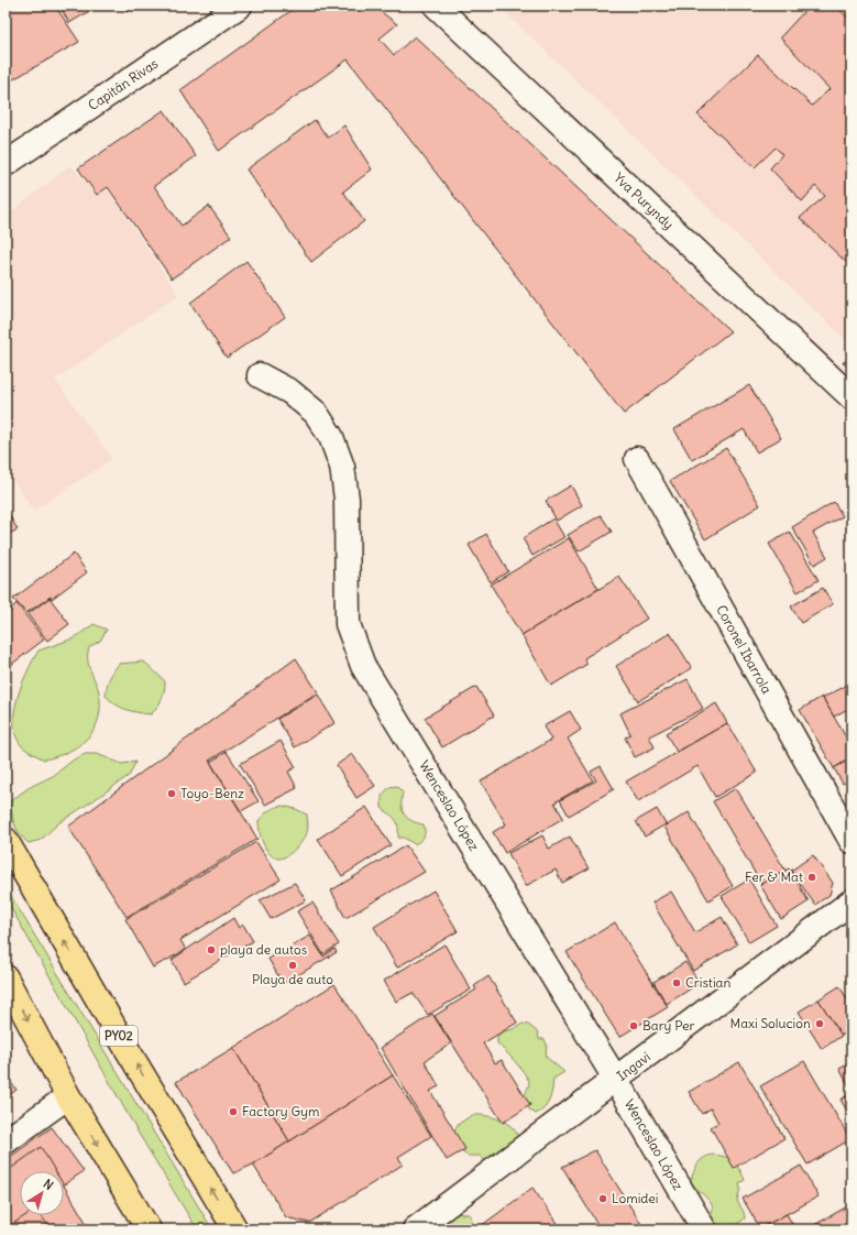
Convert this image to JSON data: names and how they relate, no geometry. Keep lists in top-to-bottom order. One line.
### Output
{"streets":{"highway":["PY02"],"street":["Capitán Rivas","Yva Puryndy","Coronel Ibarrola","Wenceslao López","Ingavi"]},"crossings":[["Wenceslao López","Ingavi"]],"places":["Toyo-Benz","Fer & Mat","playa de autos","Playa de auto","Cristian","Maxi Solucion","Bary Per","Factory Gym","Lomidei"],"north":"top right"}
